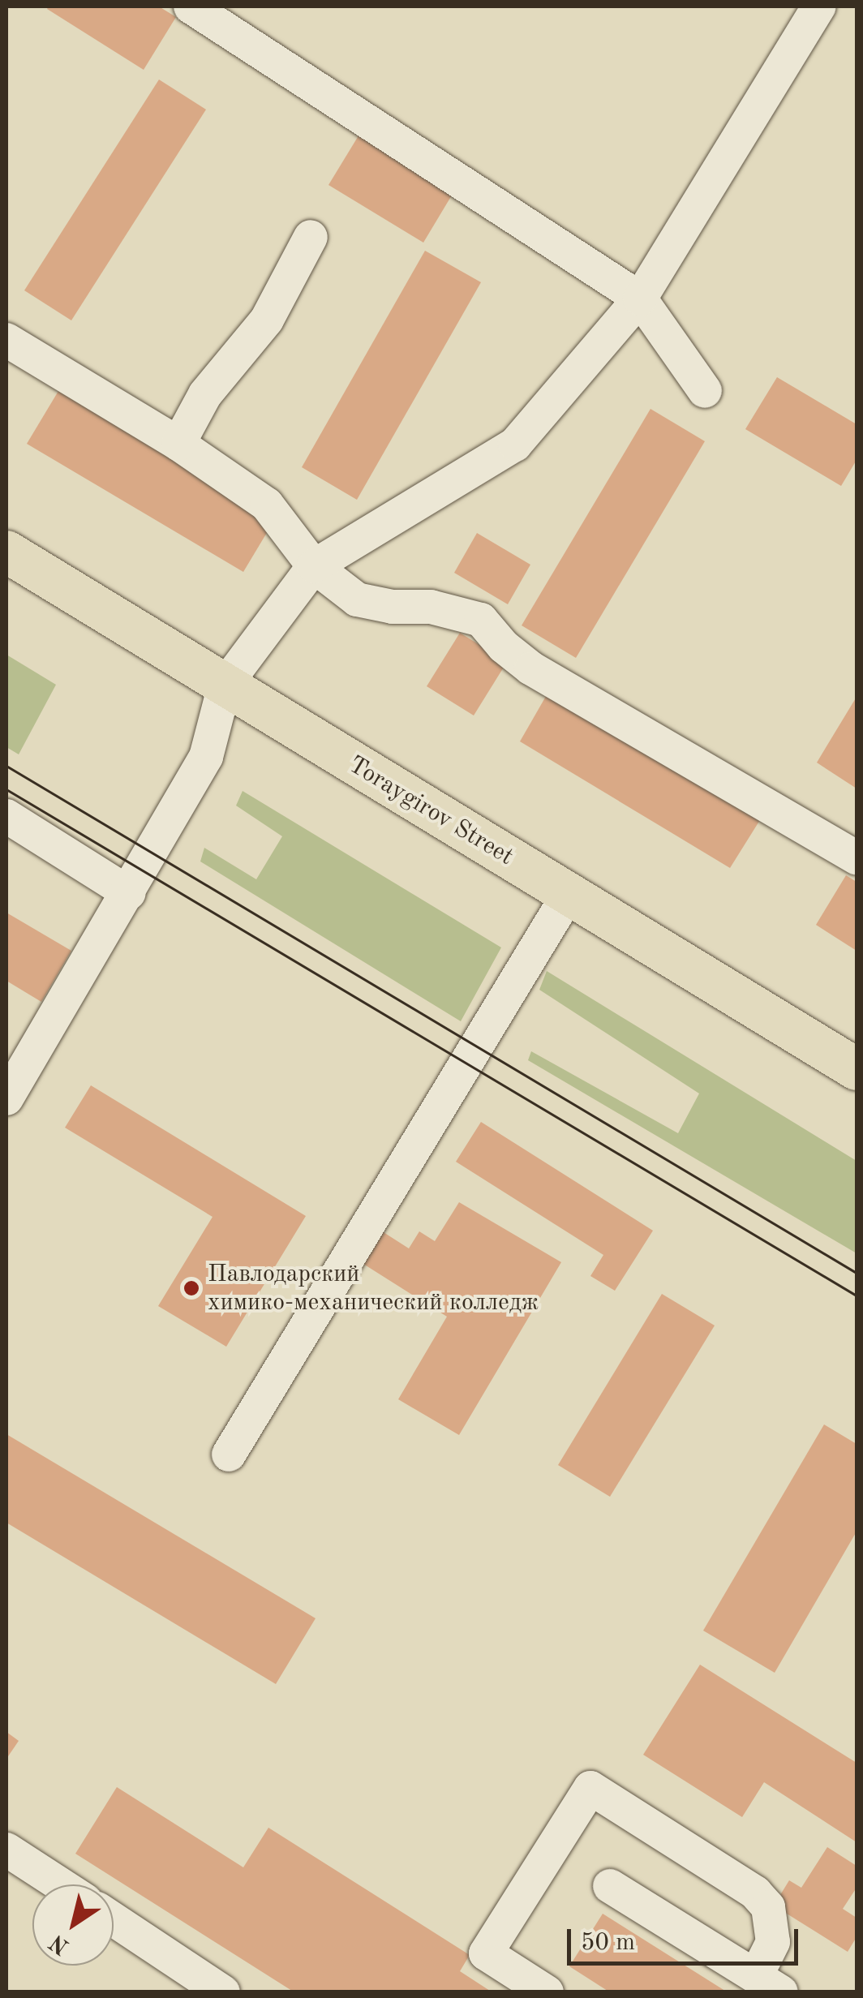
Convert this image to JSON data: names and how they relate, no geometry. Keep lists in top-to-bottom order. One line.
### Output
{"streets":{"main road":["Toraygirov Street"]},"places":["Павлодарский химико-механический колледж"],"scale_bar":"50 m","north":"bottom left"}
